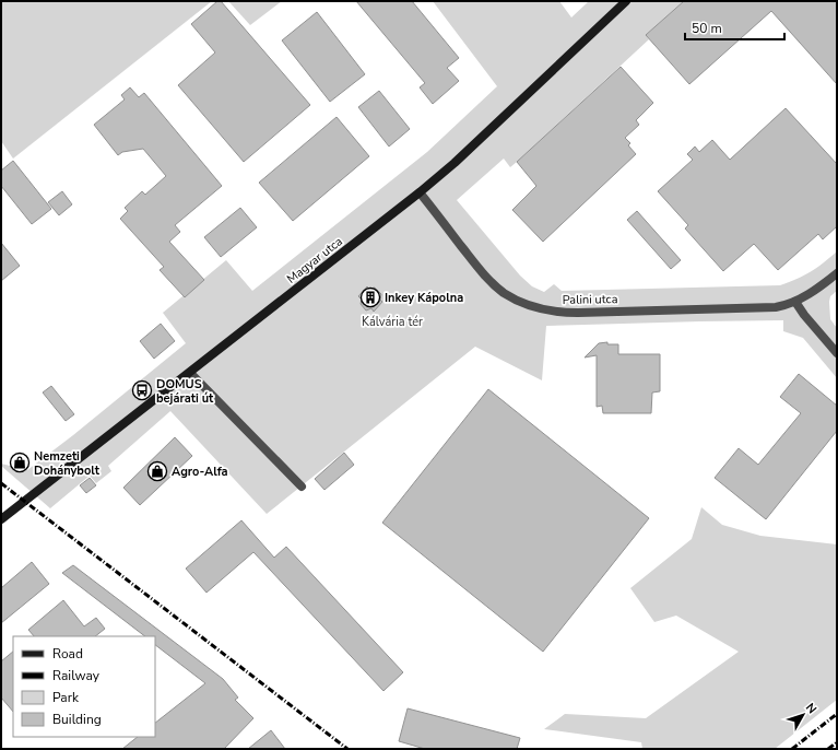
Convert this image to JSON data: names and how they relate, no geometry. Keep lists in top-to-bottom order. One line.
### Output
{"streets":{"main road":["Magyar utca"],"street":["Palini utca"]},"crossings":[["Magyar utca","Palini utca"]],"parks":["Kálvária tér"],"places":{"building":["Inkey Kápolna"],"bus stop":["DOMUS bejárati út"],"shop":["Nemzeti Dohánybolt","Agro-Alfa"]},"legend":["Road","Railway","Park","Building"],"scale_bar":"50 m","north":"top right"}
